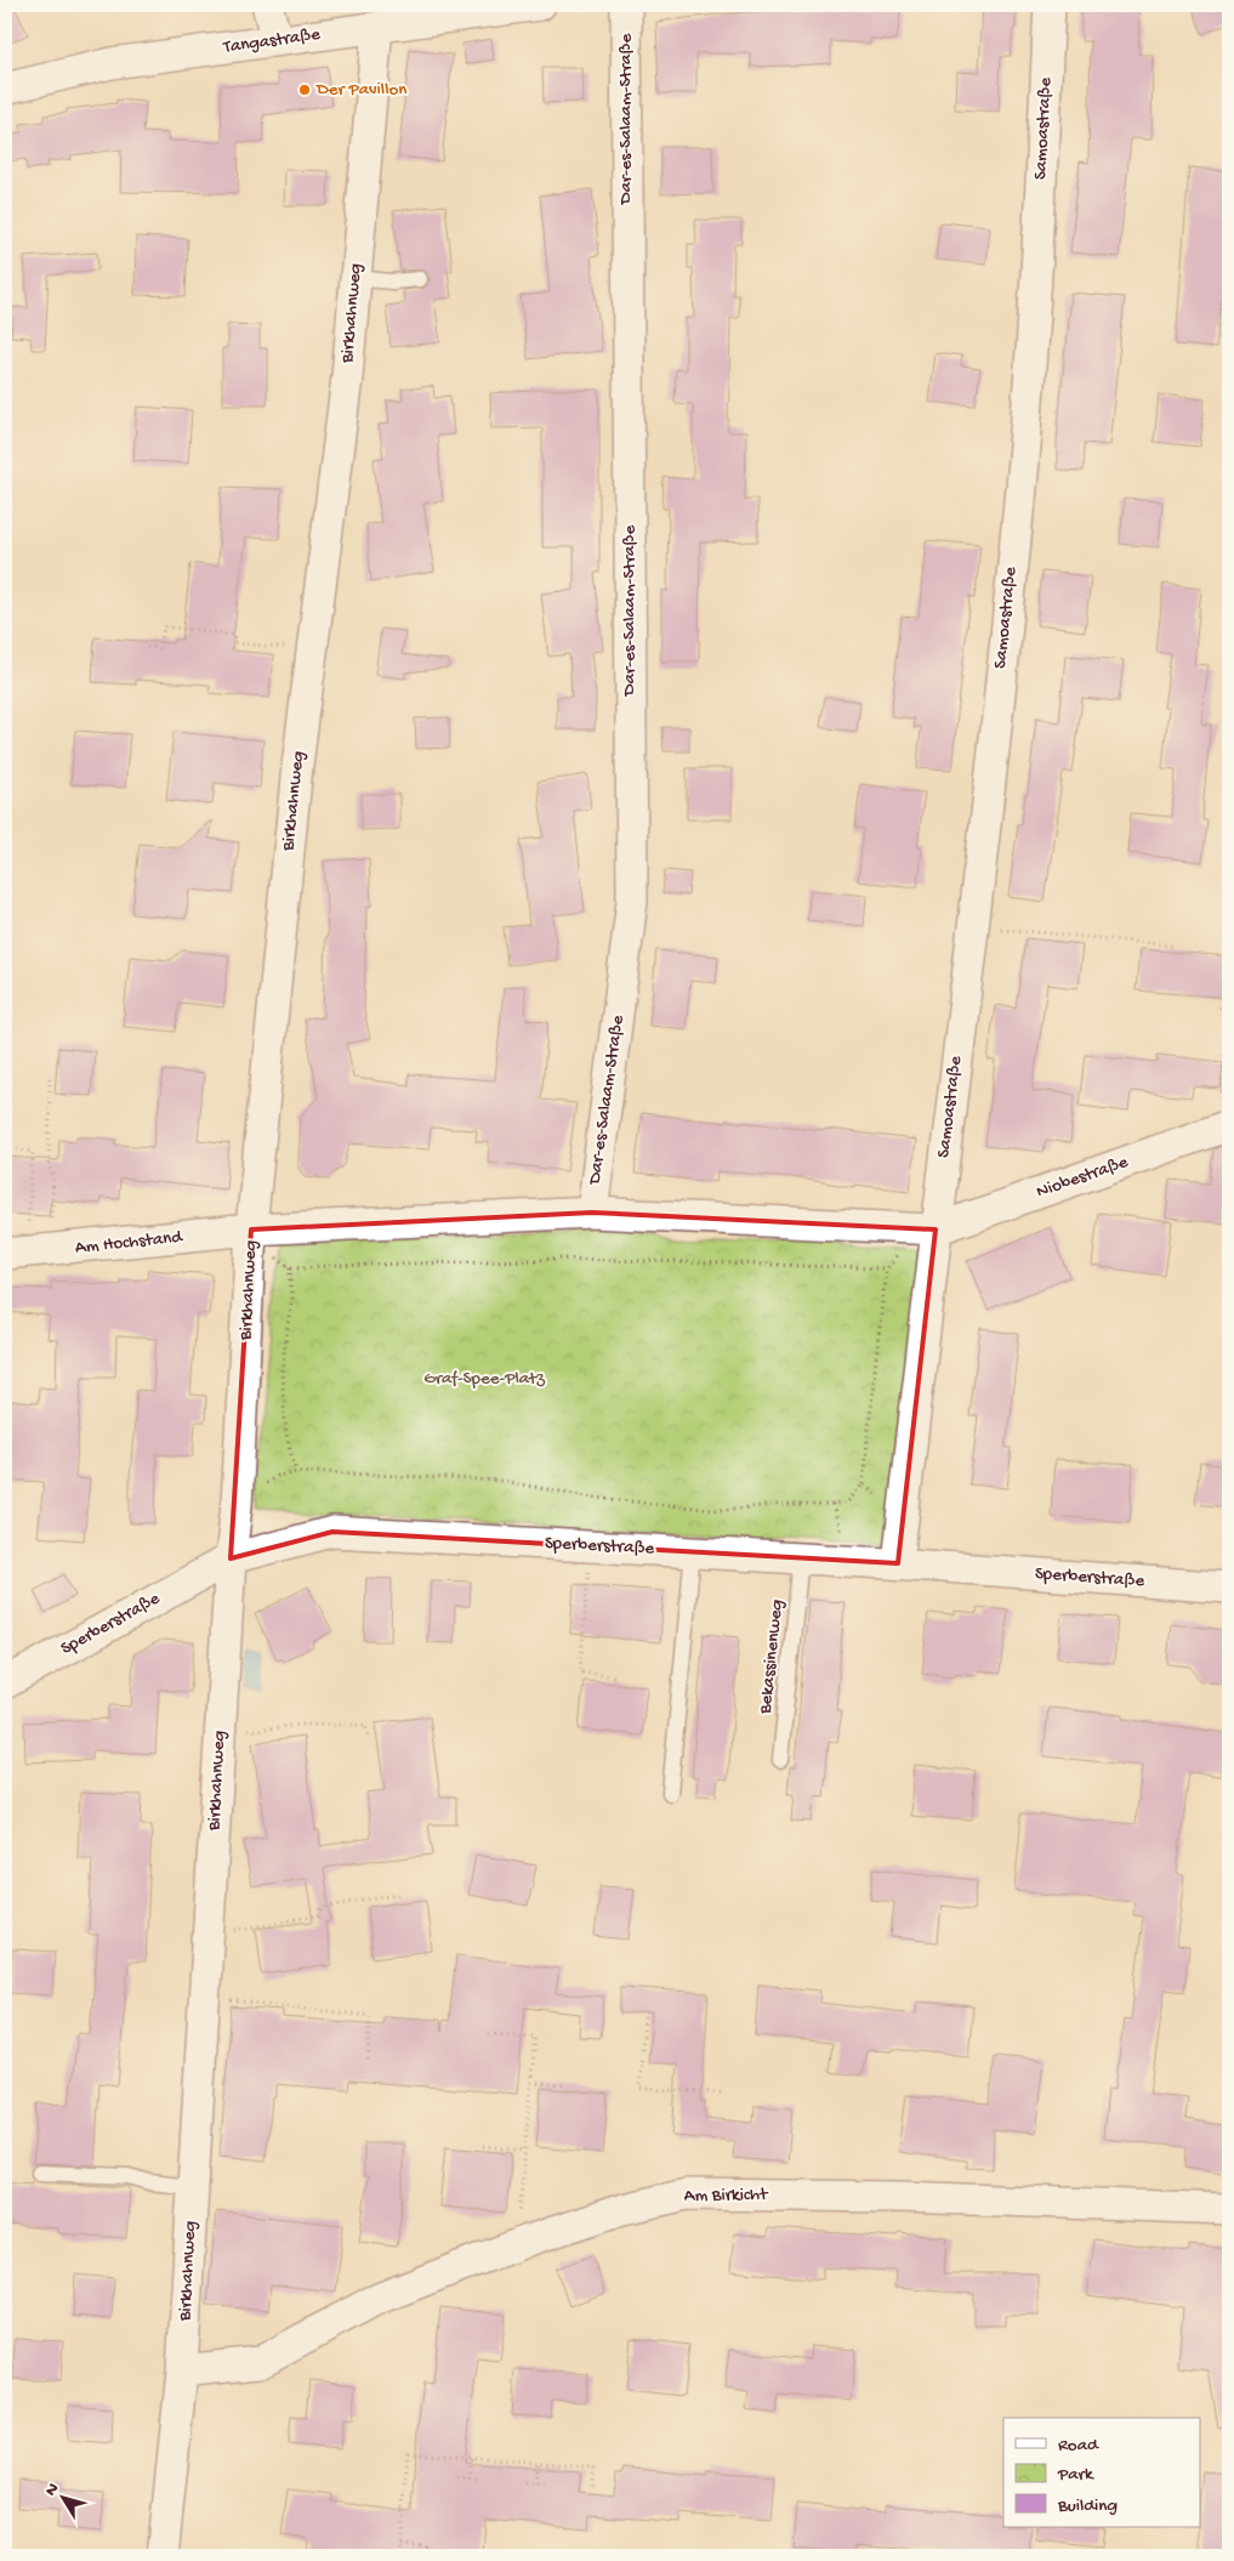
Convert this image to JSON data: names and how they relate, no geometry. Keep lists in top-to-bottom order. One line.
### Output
{"streets":{"street":["Tangastraße","Dar-es-Salaam-Straße","Samoastraße","Birkhahnweg","Niobestraße","Am Hochstand","Sperberstraße","Am Birkicht"],"lane":["Bekassinenweg"]},"crossings":[["Tangastraße","Birkhahnweg"],["Samoastraße","Niobestraße"],["Birkhahnweg","Am Hochstand"],["Birkhahnweg","Sperberstraße"],["Birkhahnweg","Am Birkicht"],["Sperberstraße","Bekassinenweg"]],"parks":["Graf-Spee-Platz"],"places":["Der Pavillon"],"legend":["Road","Park","Building"],"north":"top left"}
